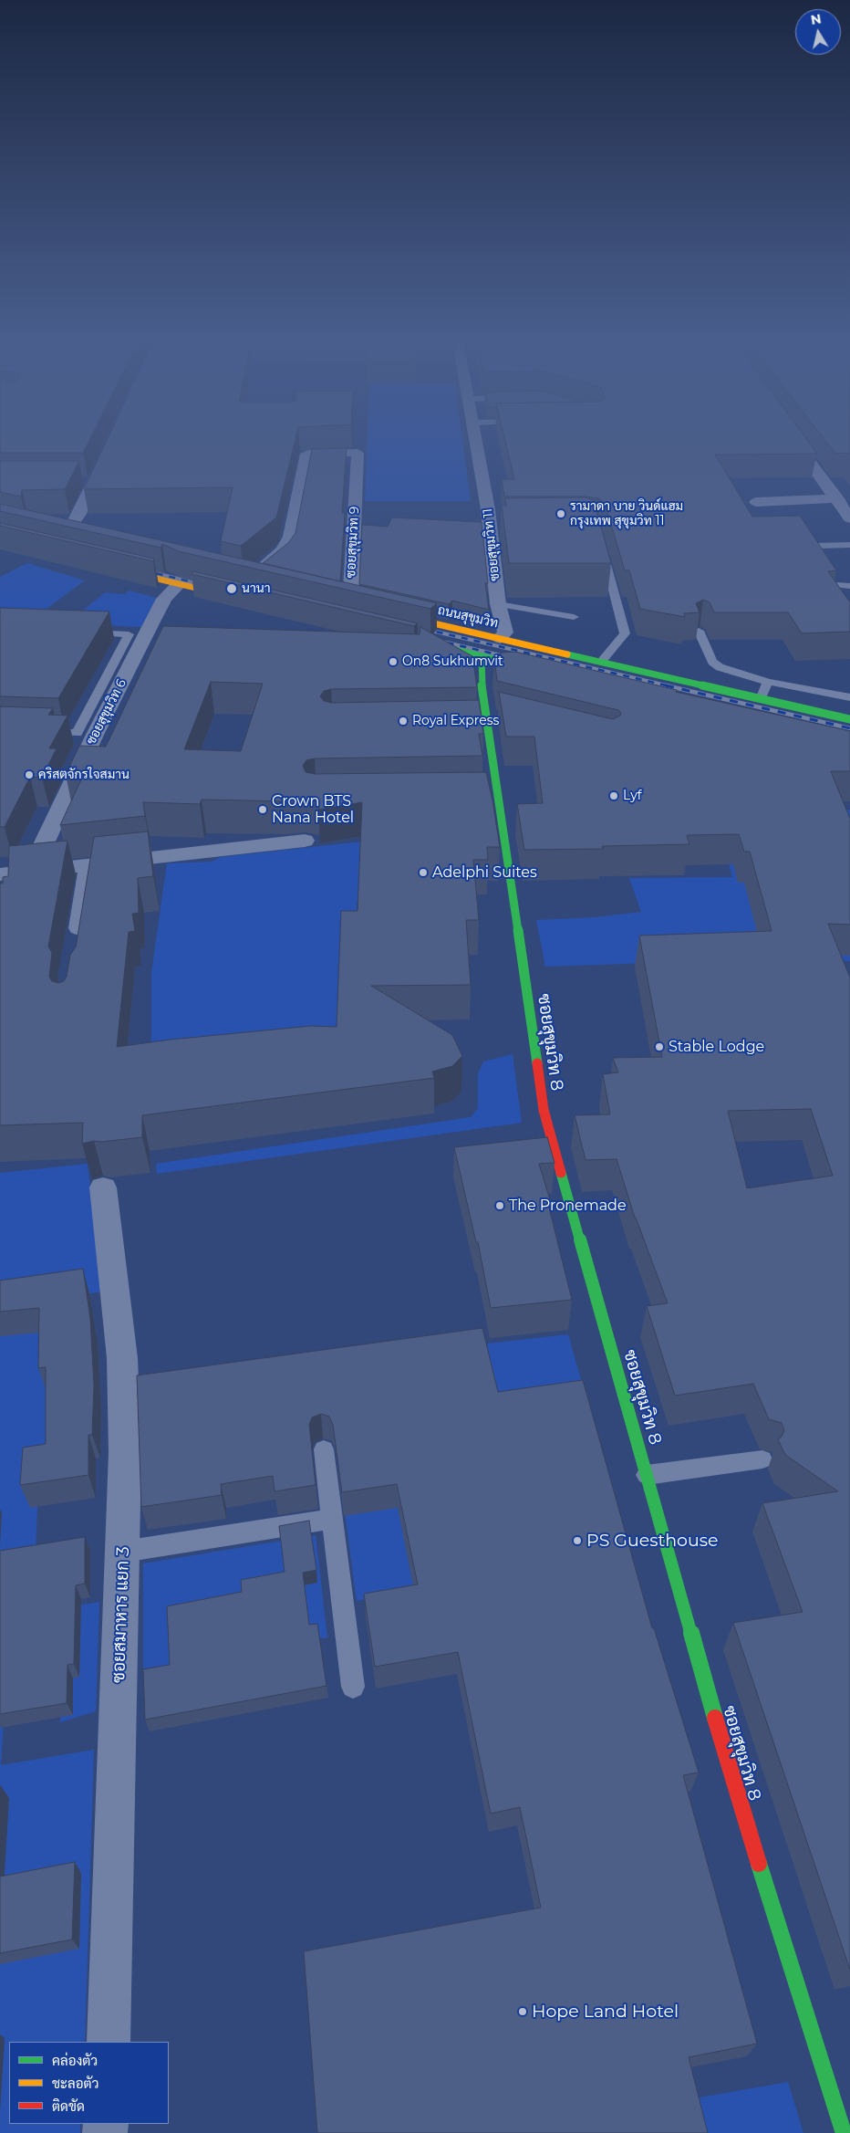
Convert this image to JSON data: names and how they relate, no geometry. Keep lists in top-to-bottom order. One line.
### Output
{"streets":{"street":["ซอยสุขุมวิท 9","ซอยสุขุมวิท 11","ถนนสุขุมวิท","ซอยสุขุมวิท 6","ซอยสุขุมวิท 8","ซอยสมาหาร แยก 3"]},"crossings":[["ซอยสุขุมวิท 11","ถนนสุขุมวิท"]],"places":["รามาดา บาย วินด์แฮม กรุงเทพ สุขุมวิท 11","นานา","On8 Sukhumvit","Royal Express","คริสตจักรใจสมาน","Lyf","Crown BTS Nana Hotel","Adelphi Suites","Stable Lodge","The Pronemade","PS Guesthouse","Hope Land Hotel"],"legend":["คล่องตัว","ชะลอตัว","ติดขัด"],"north":"top"}
